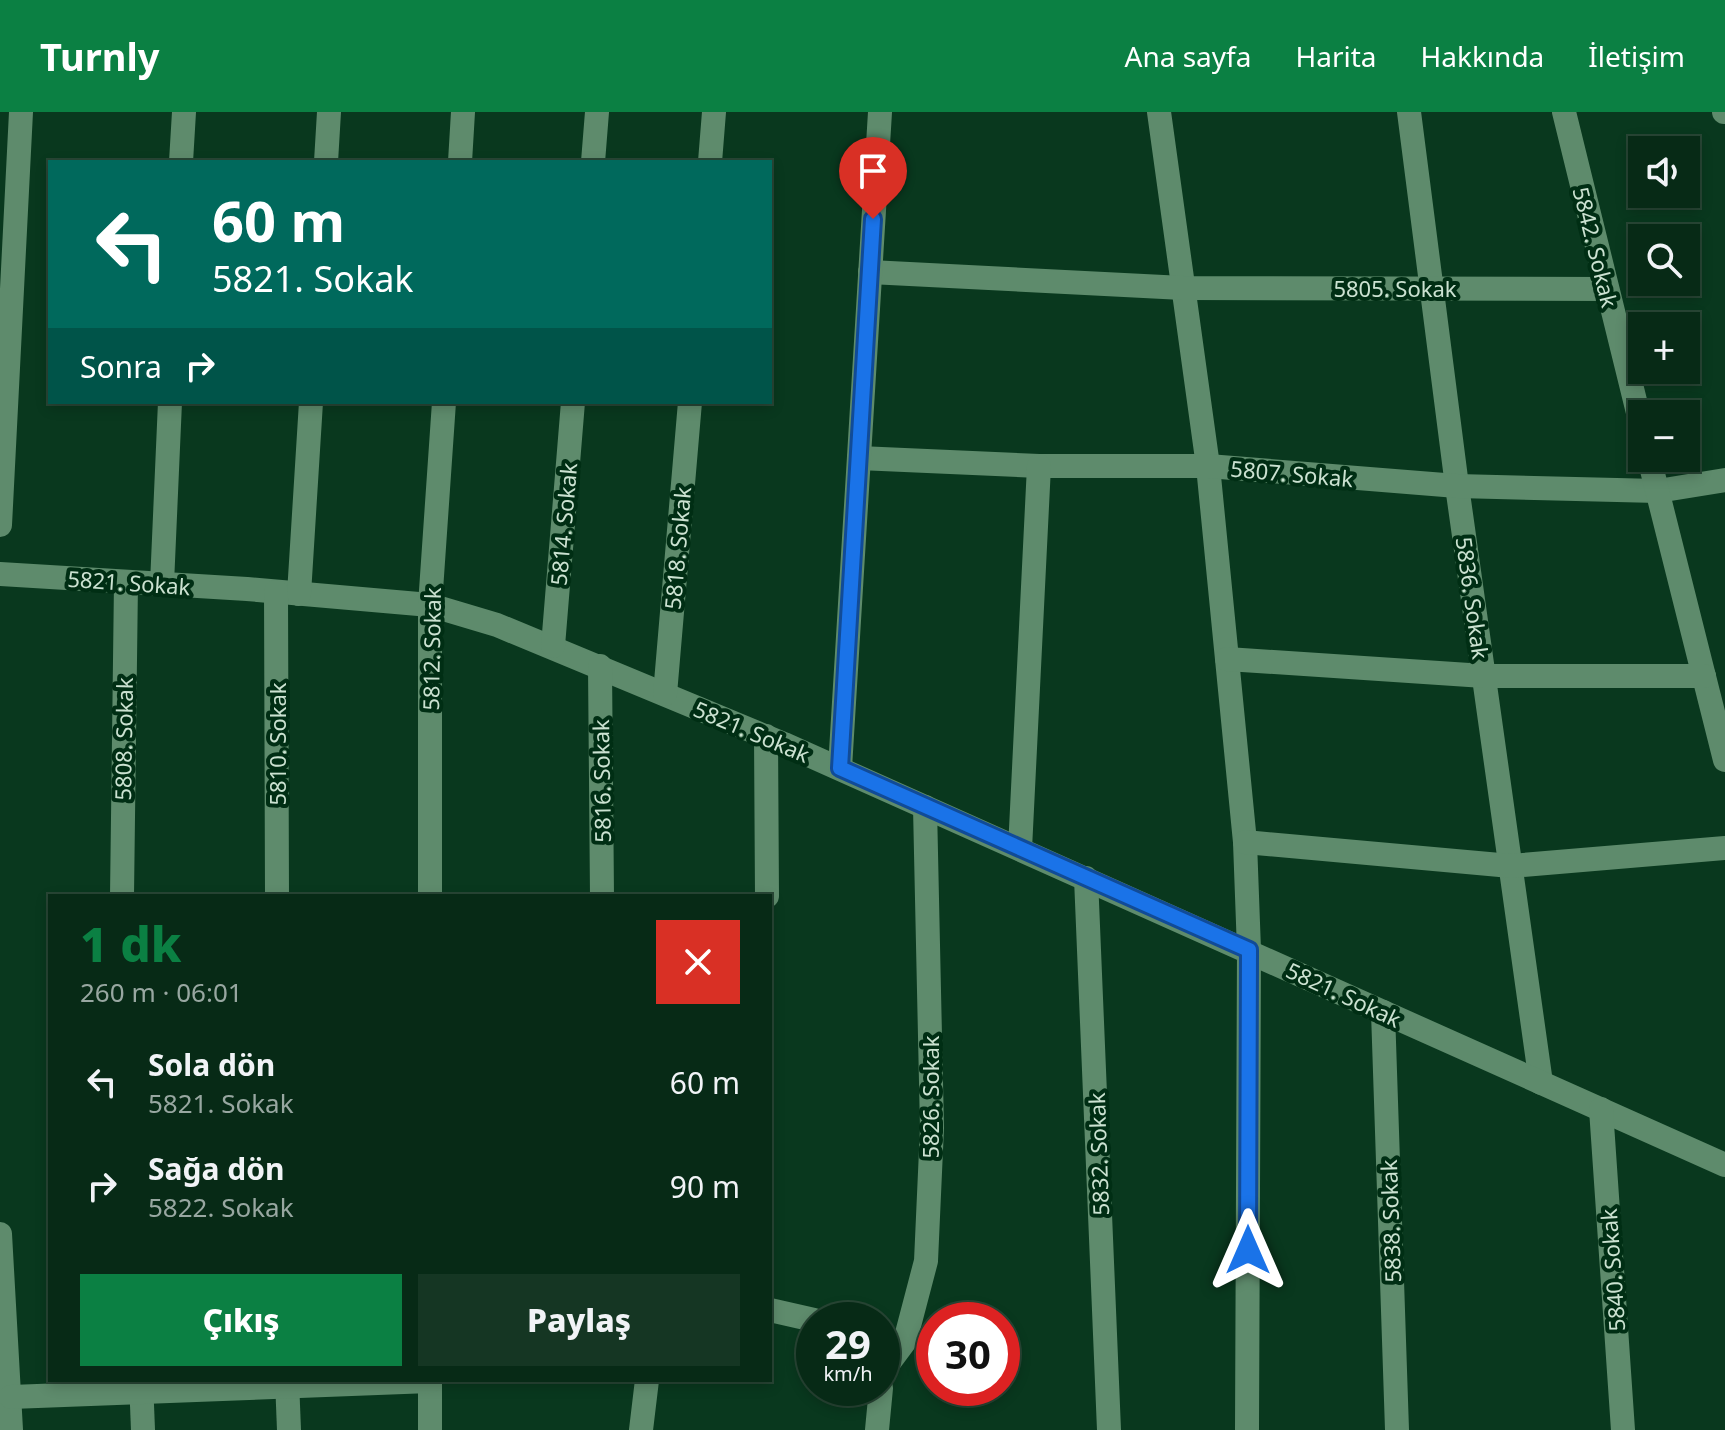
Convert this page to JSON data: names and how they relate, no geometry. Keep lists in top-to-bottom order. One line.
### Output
{"streets":{"street":["5842. Sokak","5805. Sokak","5807. Sokak","5814. Sokak","5818. Sokak","5821. Sokak","5836. Sokak","5812. Sokak","5808. Sokak","5810. Sokak","5816. Sokak","5826. Sokak","5832. Sokak","5838. Sokak","5840. Sokak"]},"crossings":[["5842. Sokak","5805. Sokak"],["5805. Sokak","5836. Sokak"],["5807. Sokak","5836. Sokak"],["5814. Sokak","5821. Sokak"],["5818. Sokak","5821. Sokak"],["5821. Sokak","5836. Sokak"],["5821. Sokak","5812. Sokak"],["5821. Sokak","5808. Sokak"],["5821. Sokak","5810. Sokak"],["5821. Sokak","5816. Sokak"],["5821. Sokak","5826. Sokak"],["5821. Sokak","5832. Sokak"],["5821. Sokak","5838. Sokak"],["5821. Sokak","5840. Sokak"]],"page":{"header":"Turnly","nav":["Ana sayfa","Harita","Hakkında","İletişim"],"map_buttons":["+","−"],"turn":["60 m","5821. Sokak"],"then":"Sonra","heading":["1 dk","260 m · 06:01"],"list":[{"name":"Sola dön","note":"5821. Sokak","value":"60 m"},{"name":"Sağa dön","note":"5822. Sokak","value":"90 m"}],"buttons":["Çıkış","Paylaş"],"speed":"29 km/h","limit":"30"}}
